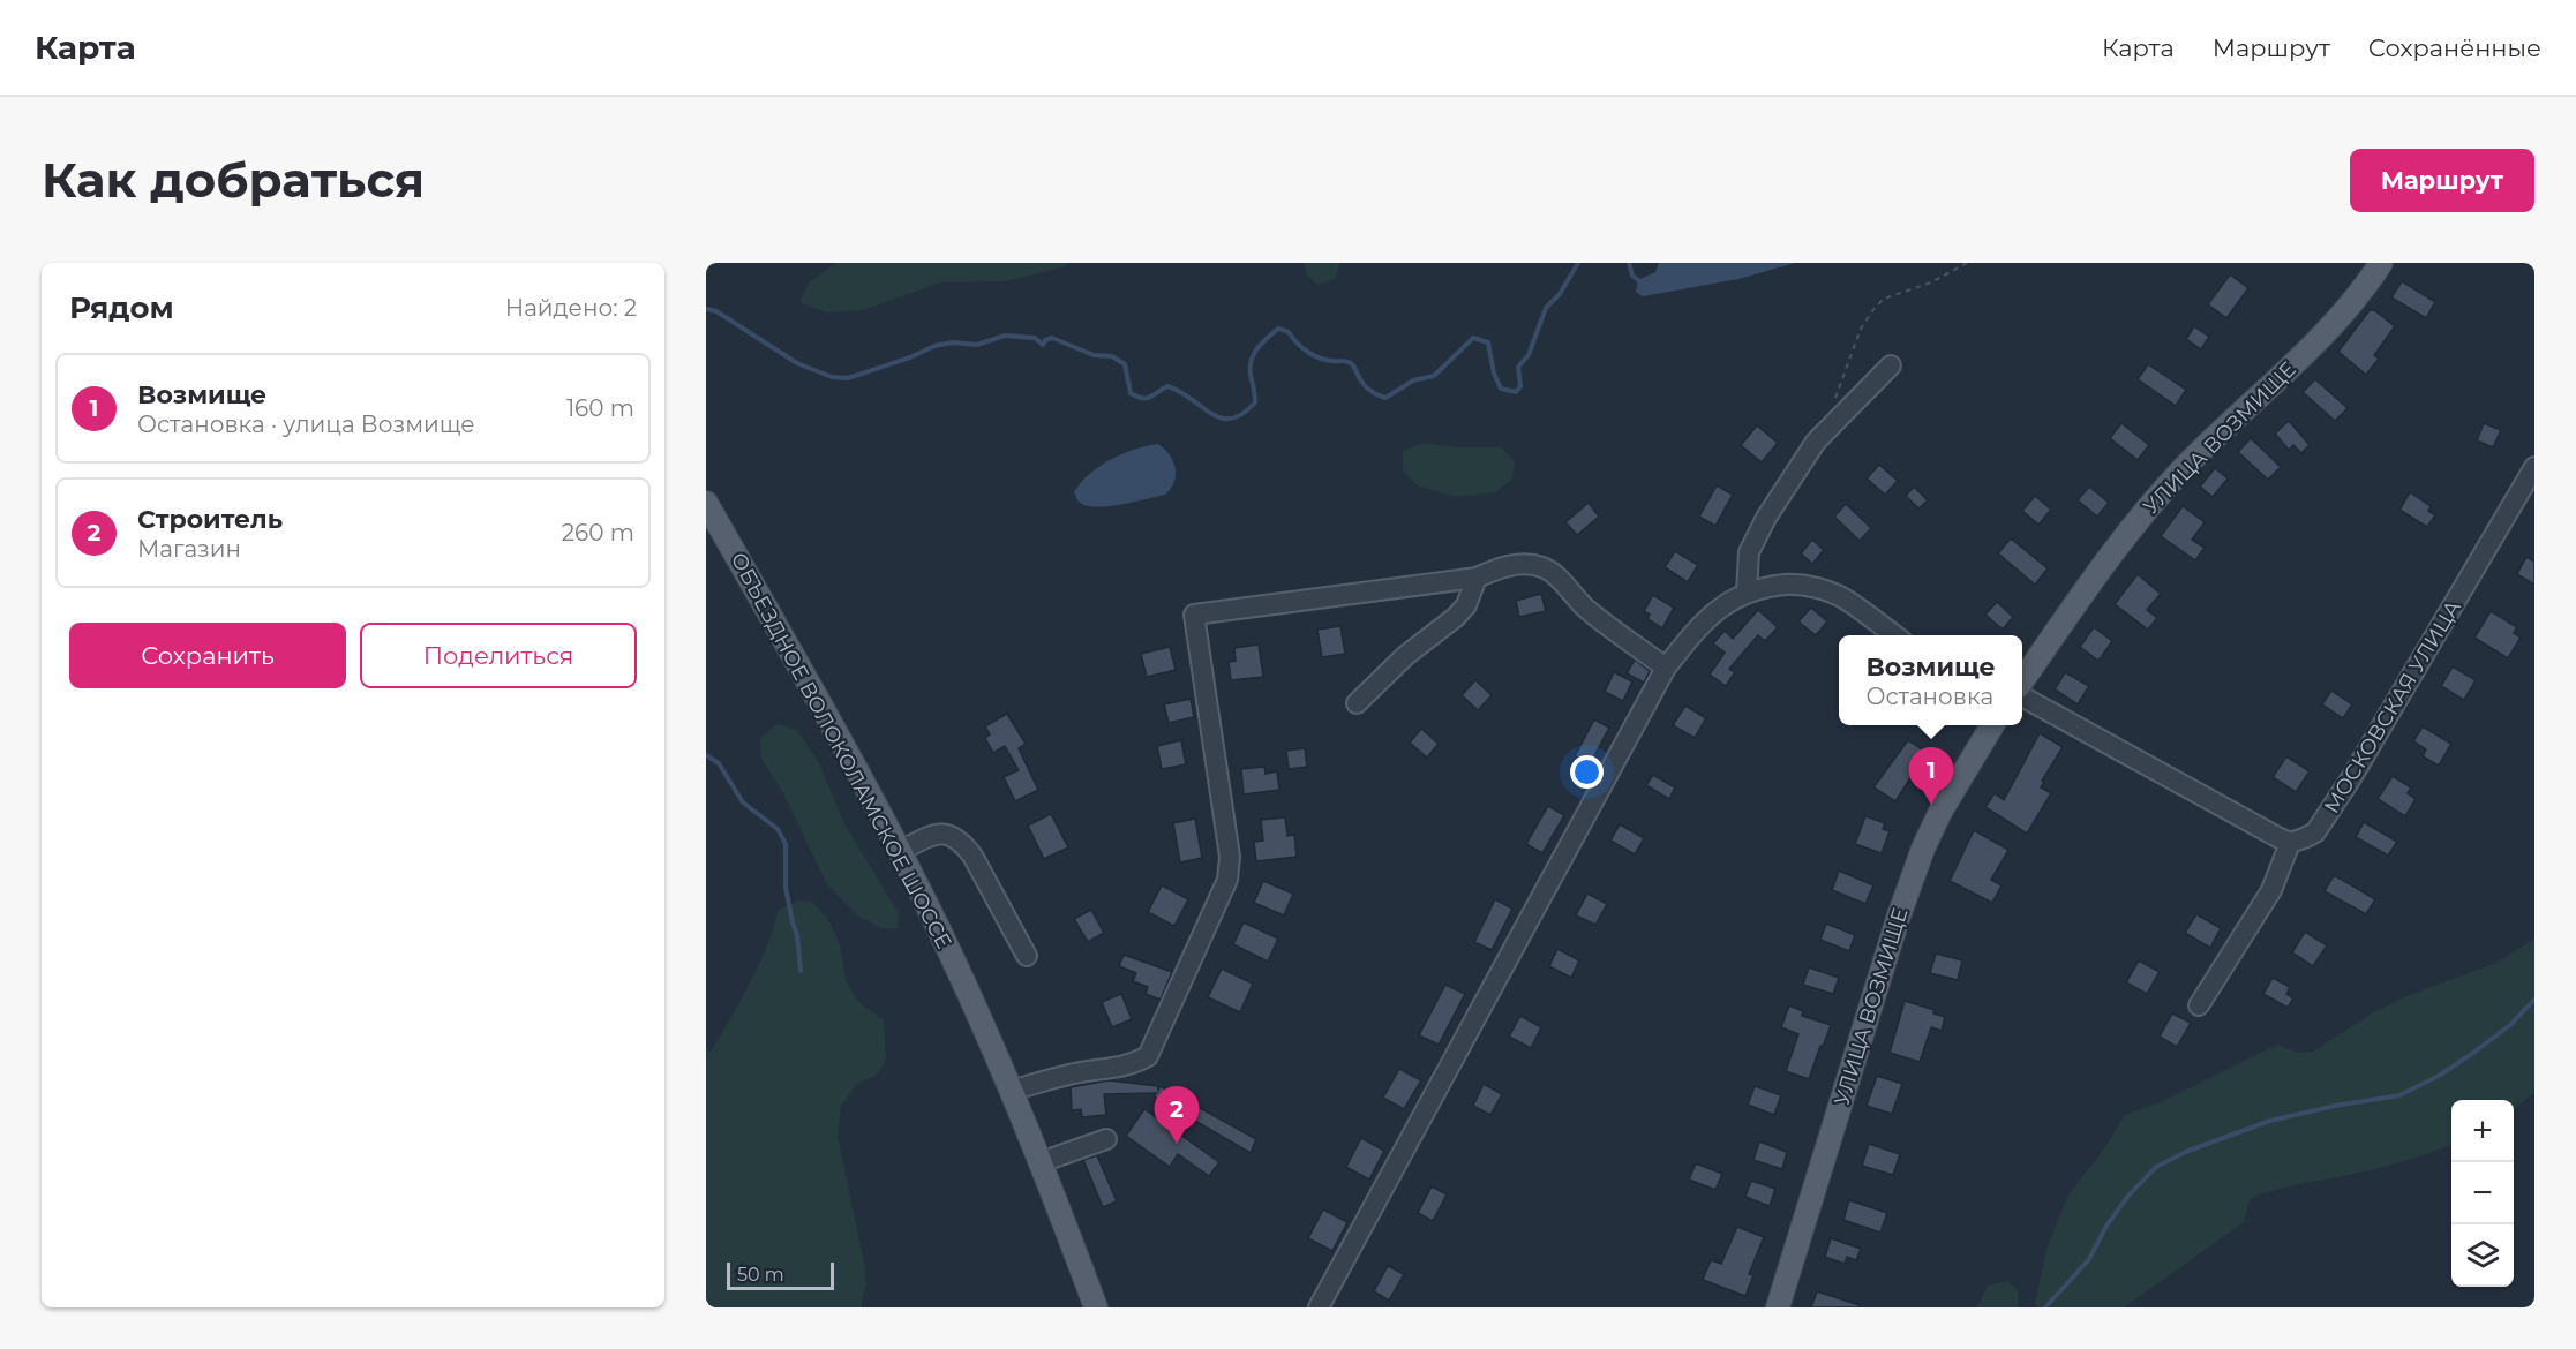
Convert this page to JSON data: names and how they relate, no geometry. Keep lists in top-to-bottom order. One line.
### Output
{"streets":{"main road":["УЛИЦА ВОЗМИЩЕ","ОБЪЕЗДНОЕ ВОЛОКОЛАМСКОЕ ШОССЕ"],"street":["МОСКОВСКАЯ УЛИЦА"]},"scale_bar":"50 m","page":{"header":"Карта","nav":["Карта","Маршрут","Сохранённые"],"buttons":["Маршрут",["Сохранить","Поделиться"]],"title":"Как добраться","heading":["Рядом","Найдено: 2"],"list":[{"mark":"1","name":"Возмище","note":"Остановка · улица Возмище","value":"160 m"},{"mark":"2","name":"Строитель","note":"Магазин","value":"260 m"}],"popup":["Возмище","Остановка"],"pins":["1","2"],"map_buttons":["+","−"],"scale":"50 m"}}
